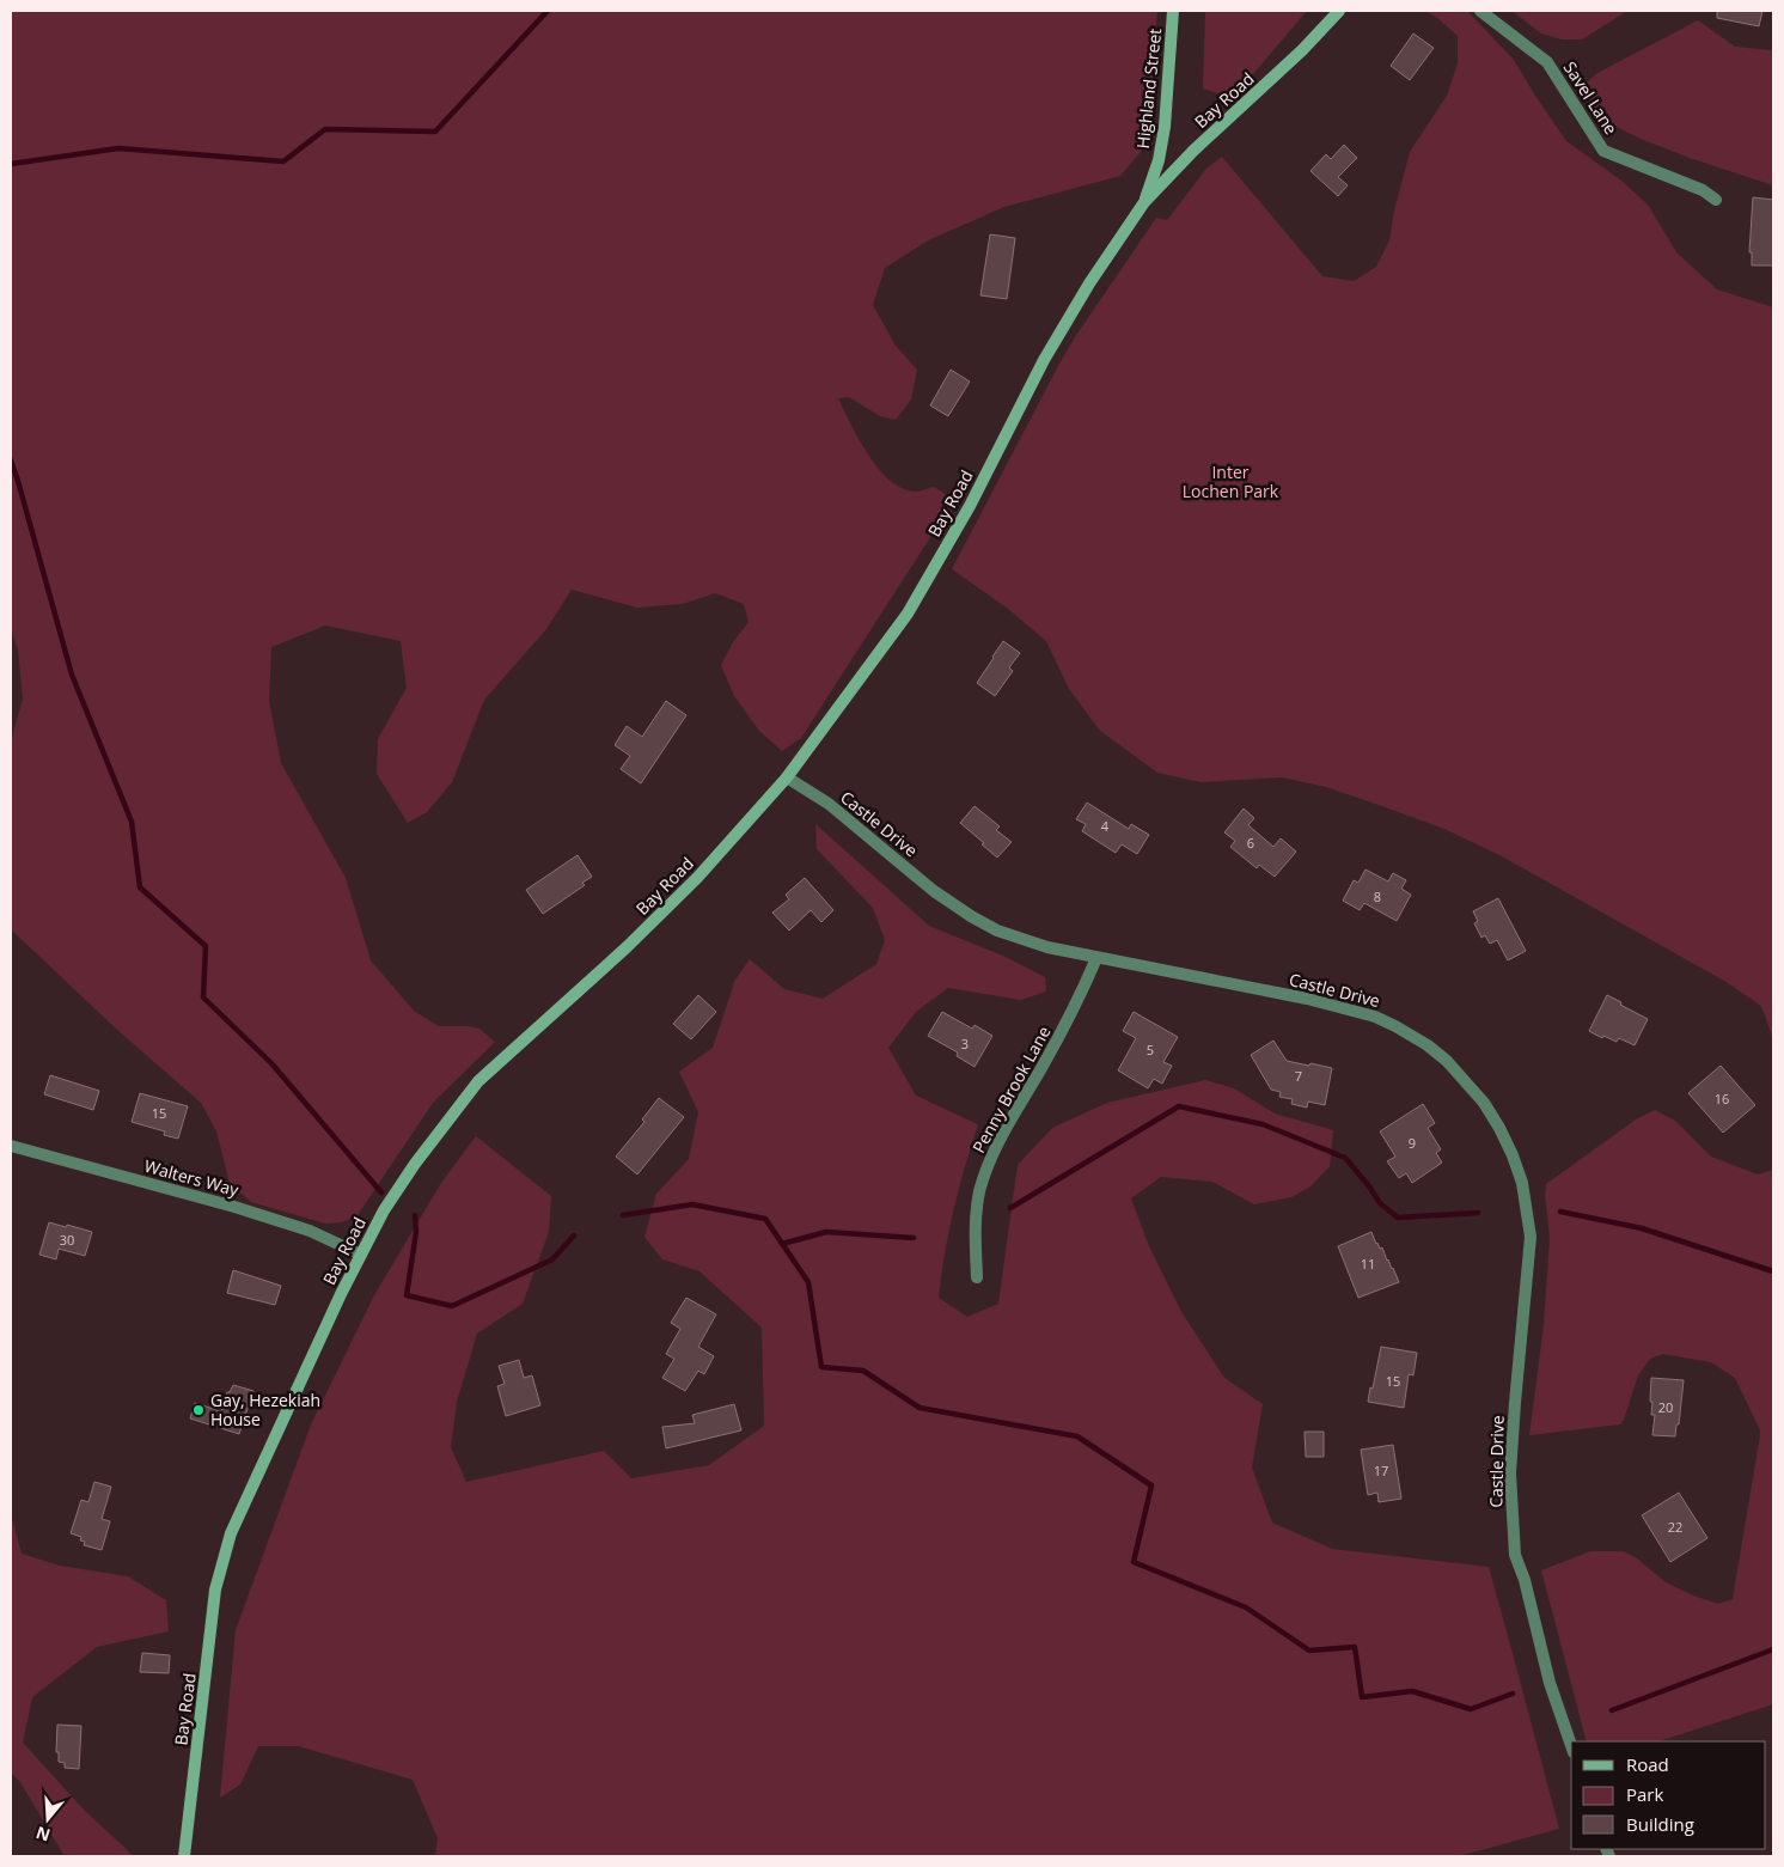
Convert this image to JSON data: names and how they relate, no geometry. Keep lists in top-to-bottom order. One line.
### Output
{"streets":{"main road":["Highland Street","Bay Road"],"street":["Savel Lane","Castle Drive","Penny Brook Lane","Walters Way"]},"crossings":[["Highland Street","Bay Road"],["Bay Road","Castle Drive"],["Bay Road","Walters Way"],["Castle Drive","Penny Brook Lane"]],"parks":["Inter Lochen Park"],"places":["Gay, Hezekiah House"],"house_numbers":["4","6","8","3","5","7","16","15","9","30","11","15","20","17","22"],"legend":["Road","Park","Building"],"north":"bottom"}
